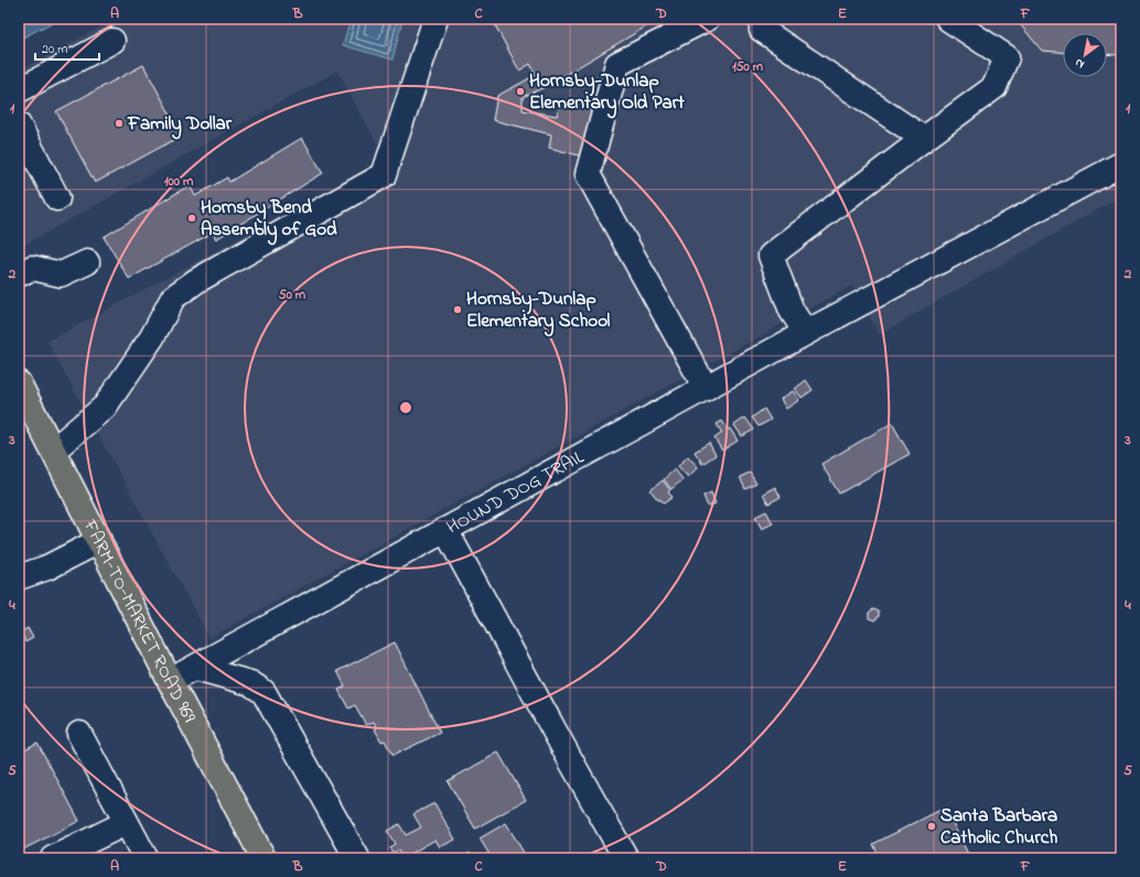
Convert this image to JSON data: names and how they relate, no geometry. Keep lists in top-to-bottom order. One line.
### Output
{"streets":{"main road":["FARM-TO-MARKET ROAD 969"],"street":["HOUND DOG TRAIL"]},"crossings":[["HOUND DOG TRAIL","FARM-TO-MARKET ROAD 969"]],"places":["Hornsby-Dunlap Elementary Old Part","Family Dollar","Hornsby Bend Assembly of God","Hornsby-Dunlap Elementary School","Santa Barbara Catholic Church"],"scale_bar":"20 m","north":"bottom left","grid":{"columns":["A","B","C","D","E","F"],"rows":["1","2","3","4","5"]},"rings":["150 m","100 m","50 m"]}
